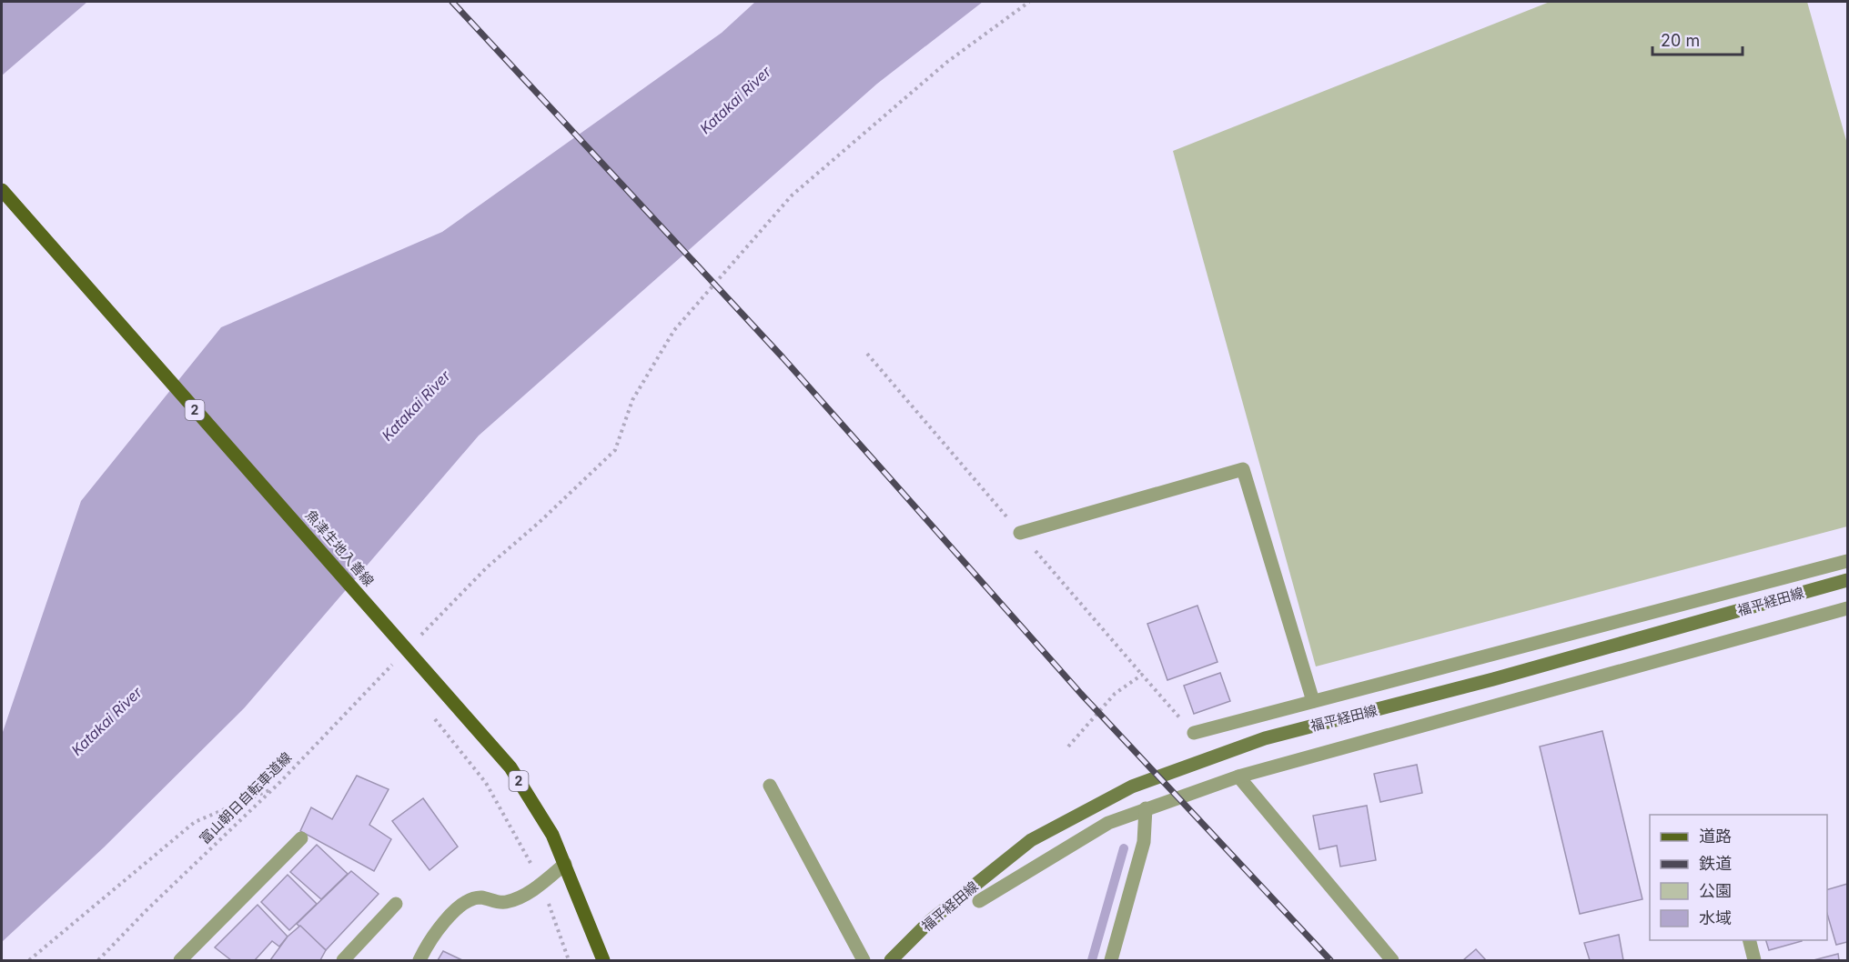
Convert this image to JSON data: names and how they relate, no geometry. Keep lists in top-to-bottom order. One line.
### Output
{"streets":{"main road":["2","魚津生地入善線","福平経田線"],"path":["富山朝日自転車道線"]},"crossings":[["魚津生地入善線","富山朝日自転車道線"]],"water":["Katakai River"],"legend":["道路","鉄道","公園","水域"],"scale_bar":"20 m"}
